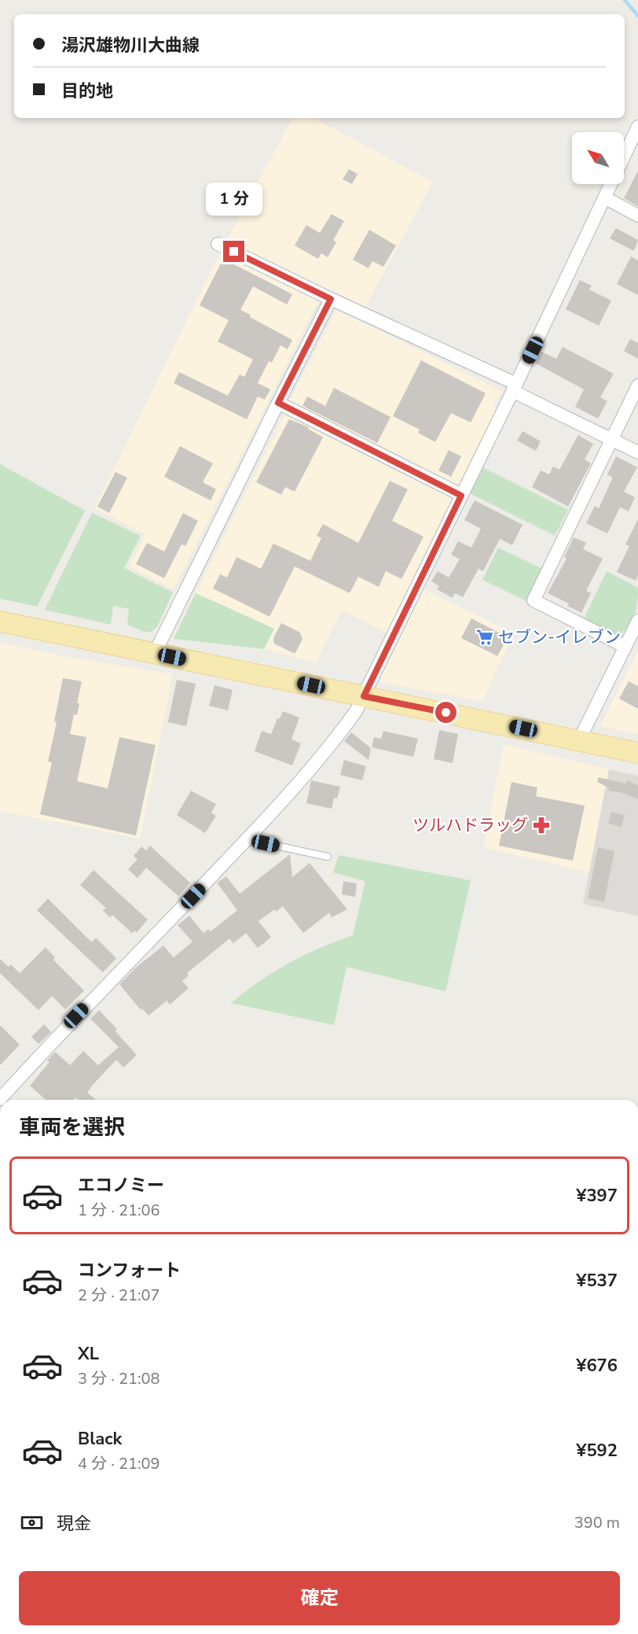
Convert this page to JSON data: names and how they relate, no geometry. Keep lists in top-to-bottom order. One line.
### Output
{"places":{"supermarket":["セブン-イレブン"],"pharmacy":["ツルハドラッグ"]},"north":"top left","page":{"banner":["湯沢雄物川大曲線","目的地"],"bubble":"1 分","heading":"車両を選択","list":[{"name":"エコノミー","note":"1 分 · 21:06","value":"¥397"},{"name":"コンフォート","note":"2 分 · 21:07","value":"¥537"},{"name":"XL","note":"3 分 · 21:08","value":"¥676"},{"name":"Black","note":"4 分 · 21:09","value":"¥592"}],"pay":["現金","390 m"],"buttons":"確定"}}
